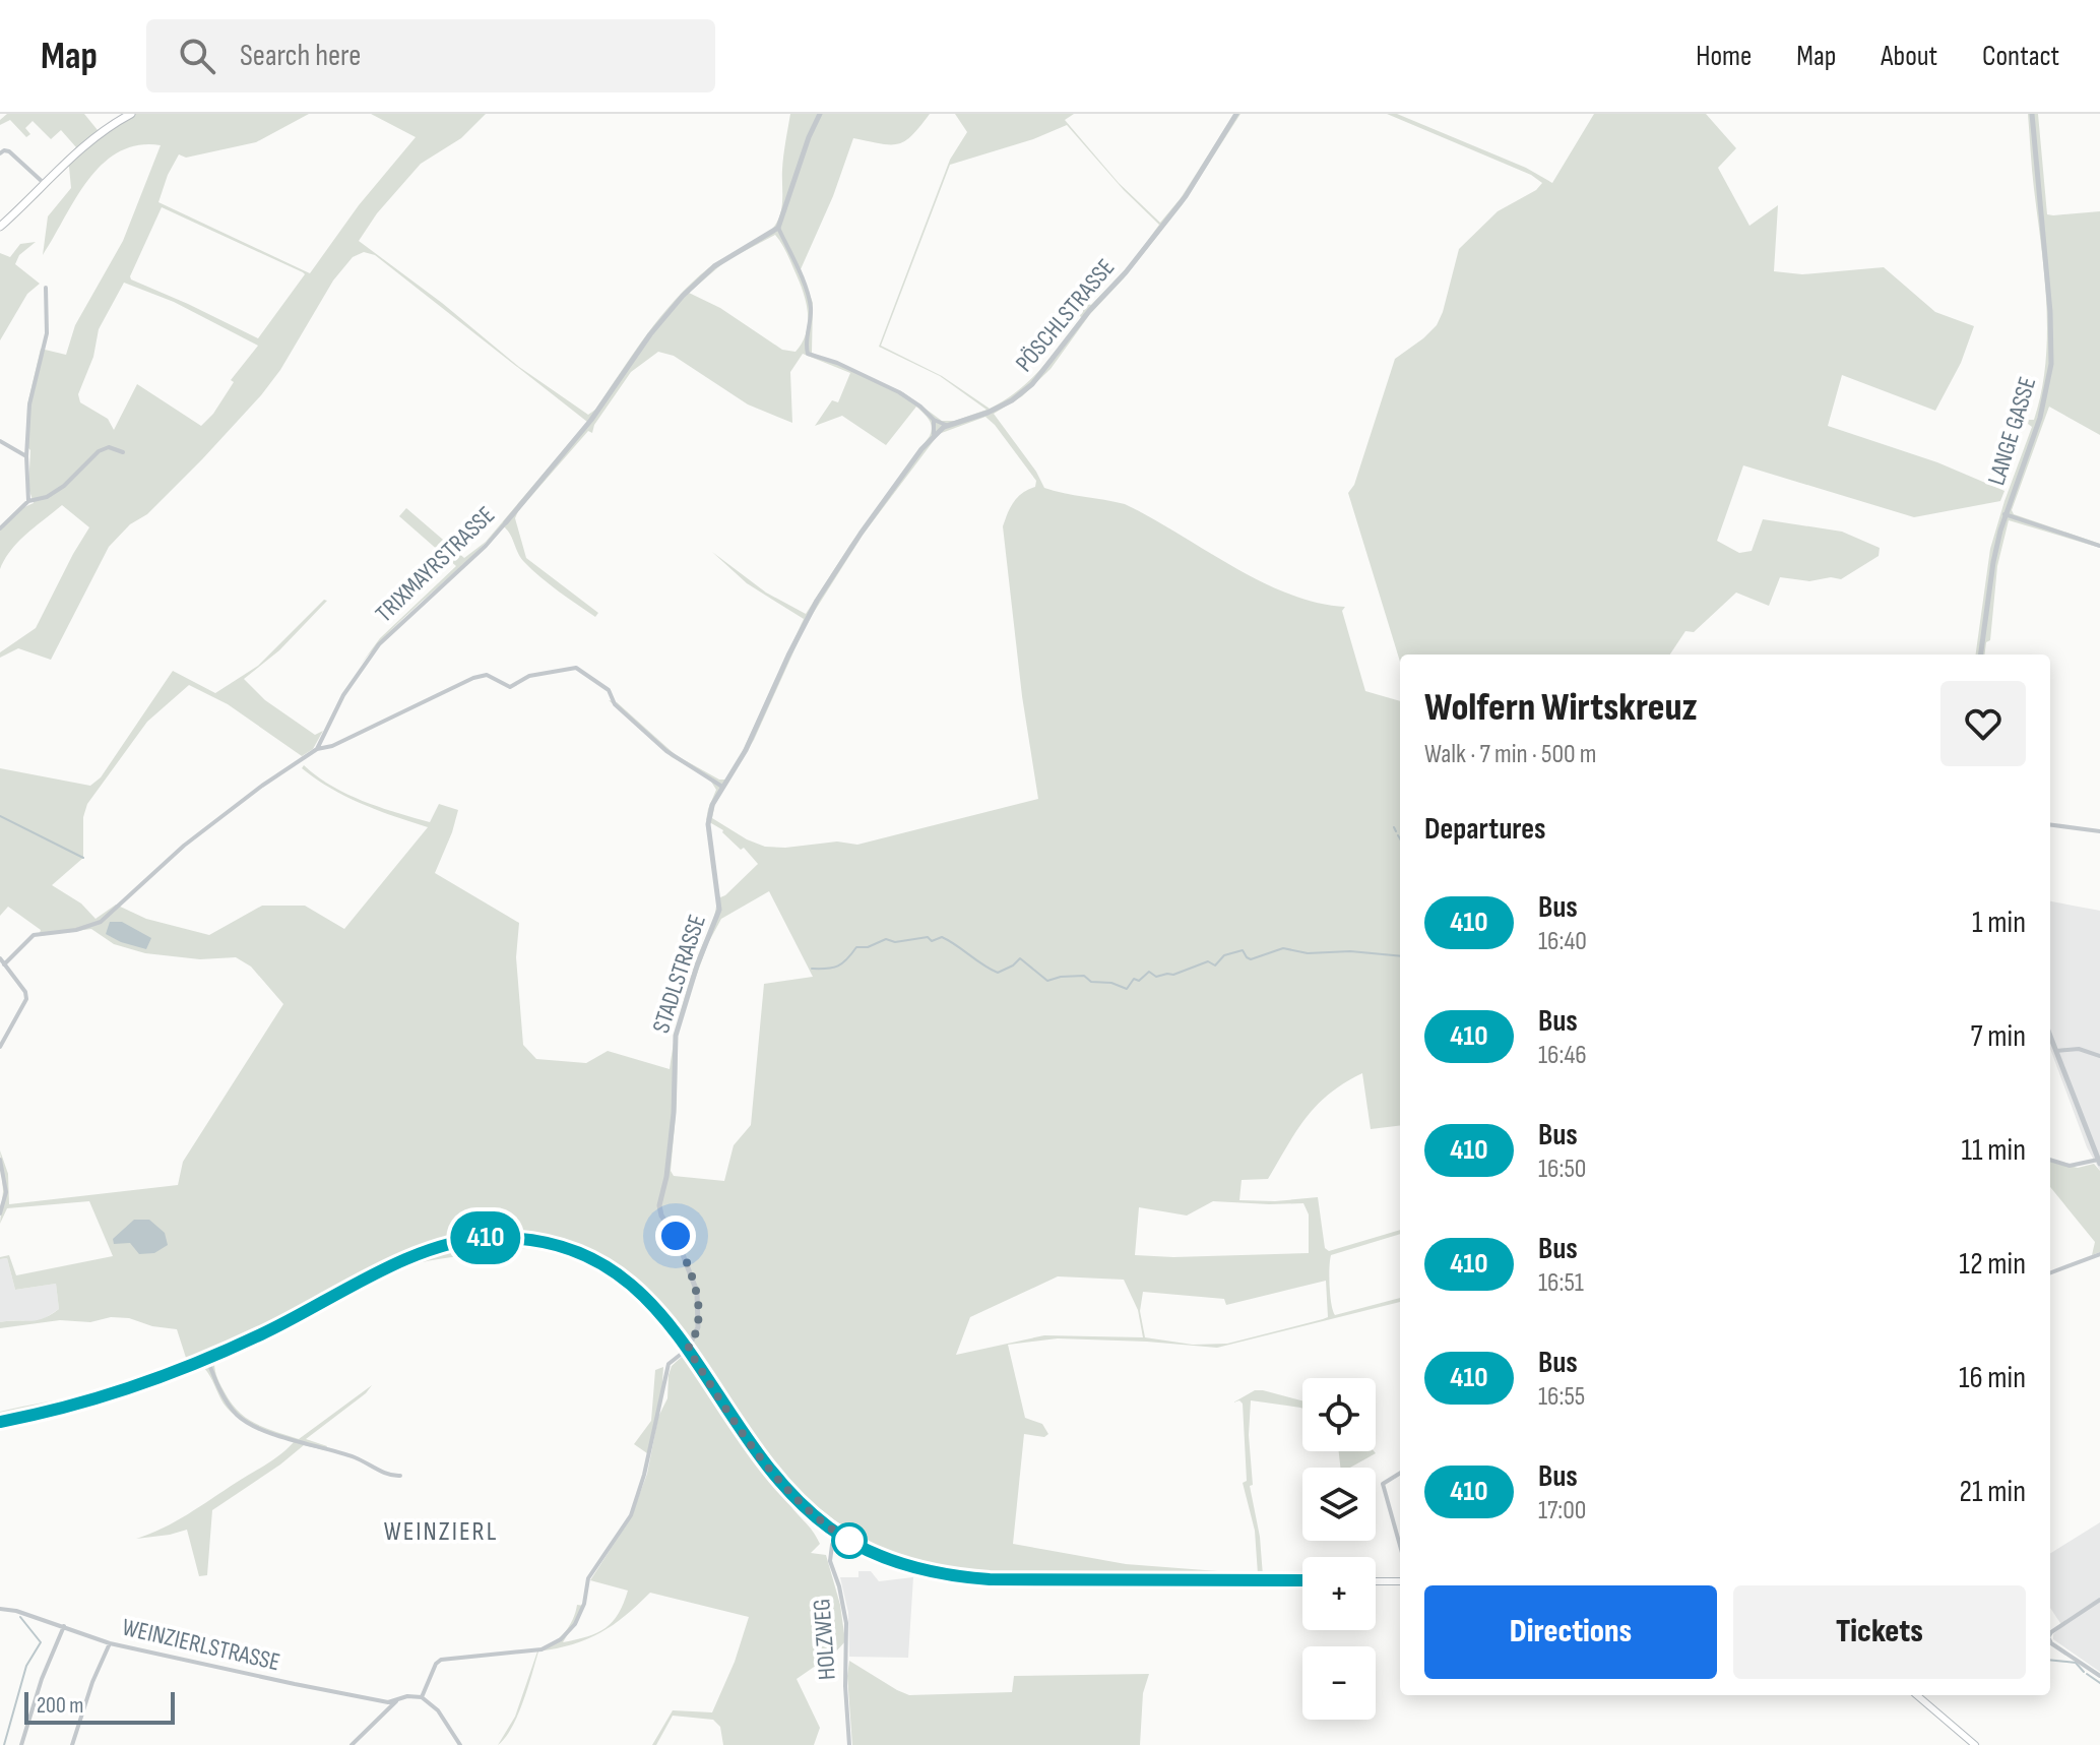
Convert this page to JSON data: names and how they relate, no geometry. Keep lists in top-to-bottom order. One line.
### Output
{"streets":{"street":["PÖSCHLSTRASSE","LANGE GASSE","TRIXMAYRSTRASSE","STADLSTRASSE","HOLZWEG","WEINZIERLSTRASSE"]},"crossings":[["PÖSCHLSTRASSE","STADLSTRASSE"]],"districts":["WEINZIERL"],"lines":["bus line 410"],"scale_bar":"200 m","page":{"header":"Map","search":"Search here","nav":["Home","Map","About","Contact"],"on_map":"410","heading":[["Wolfern Wirtskreuz","Walk · 7 min · 500 m"],"Departures"],"list":[{"mark":"410","name":"Bus","note":"16:40","value":"1 min"},{"mark":"410","name":"Bus","note":"16:46","value":"7 min"},{"mark":"410","name":"Bus","note":"16:50","value":"11 min"},{"mark":"410","name":"Bus","note":"16:51","value":"12 min"},{"mark":"410","name":"Bus","note":"16:55","value":"16 min"},{"mark":"410","name":"Bus","note":"17:00","value":"21 min"}],"map_buttons":["+","−"],"buttons":["Directions","Tickets"],"scale":"200 m"}}
